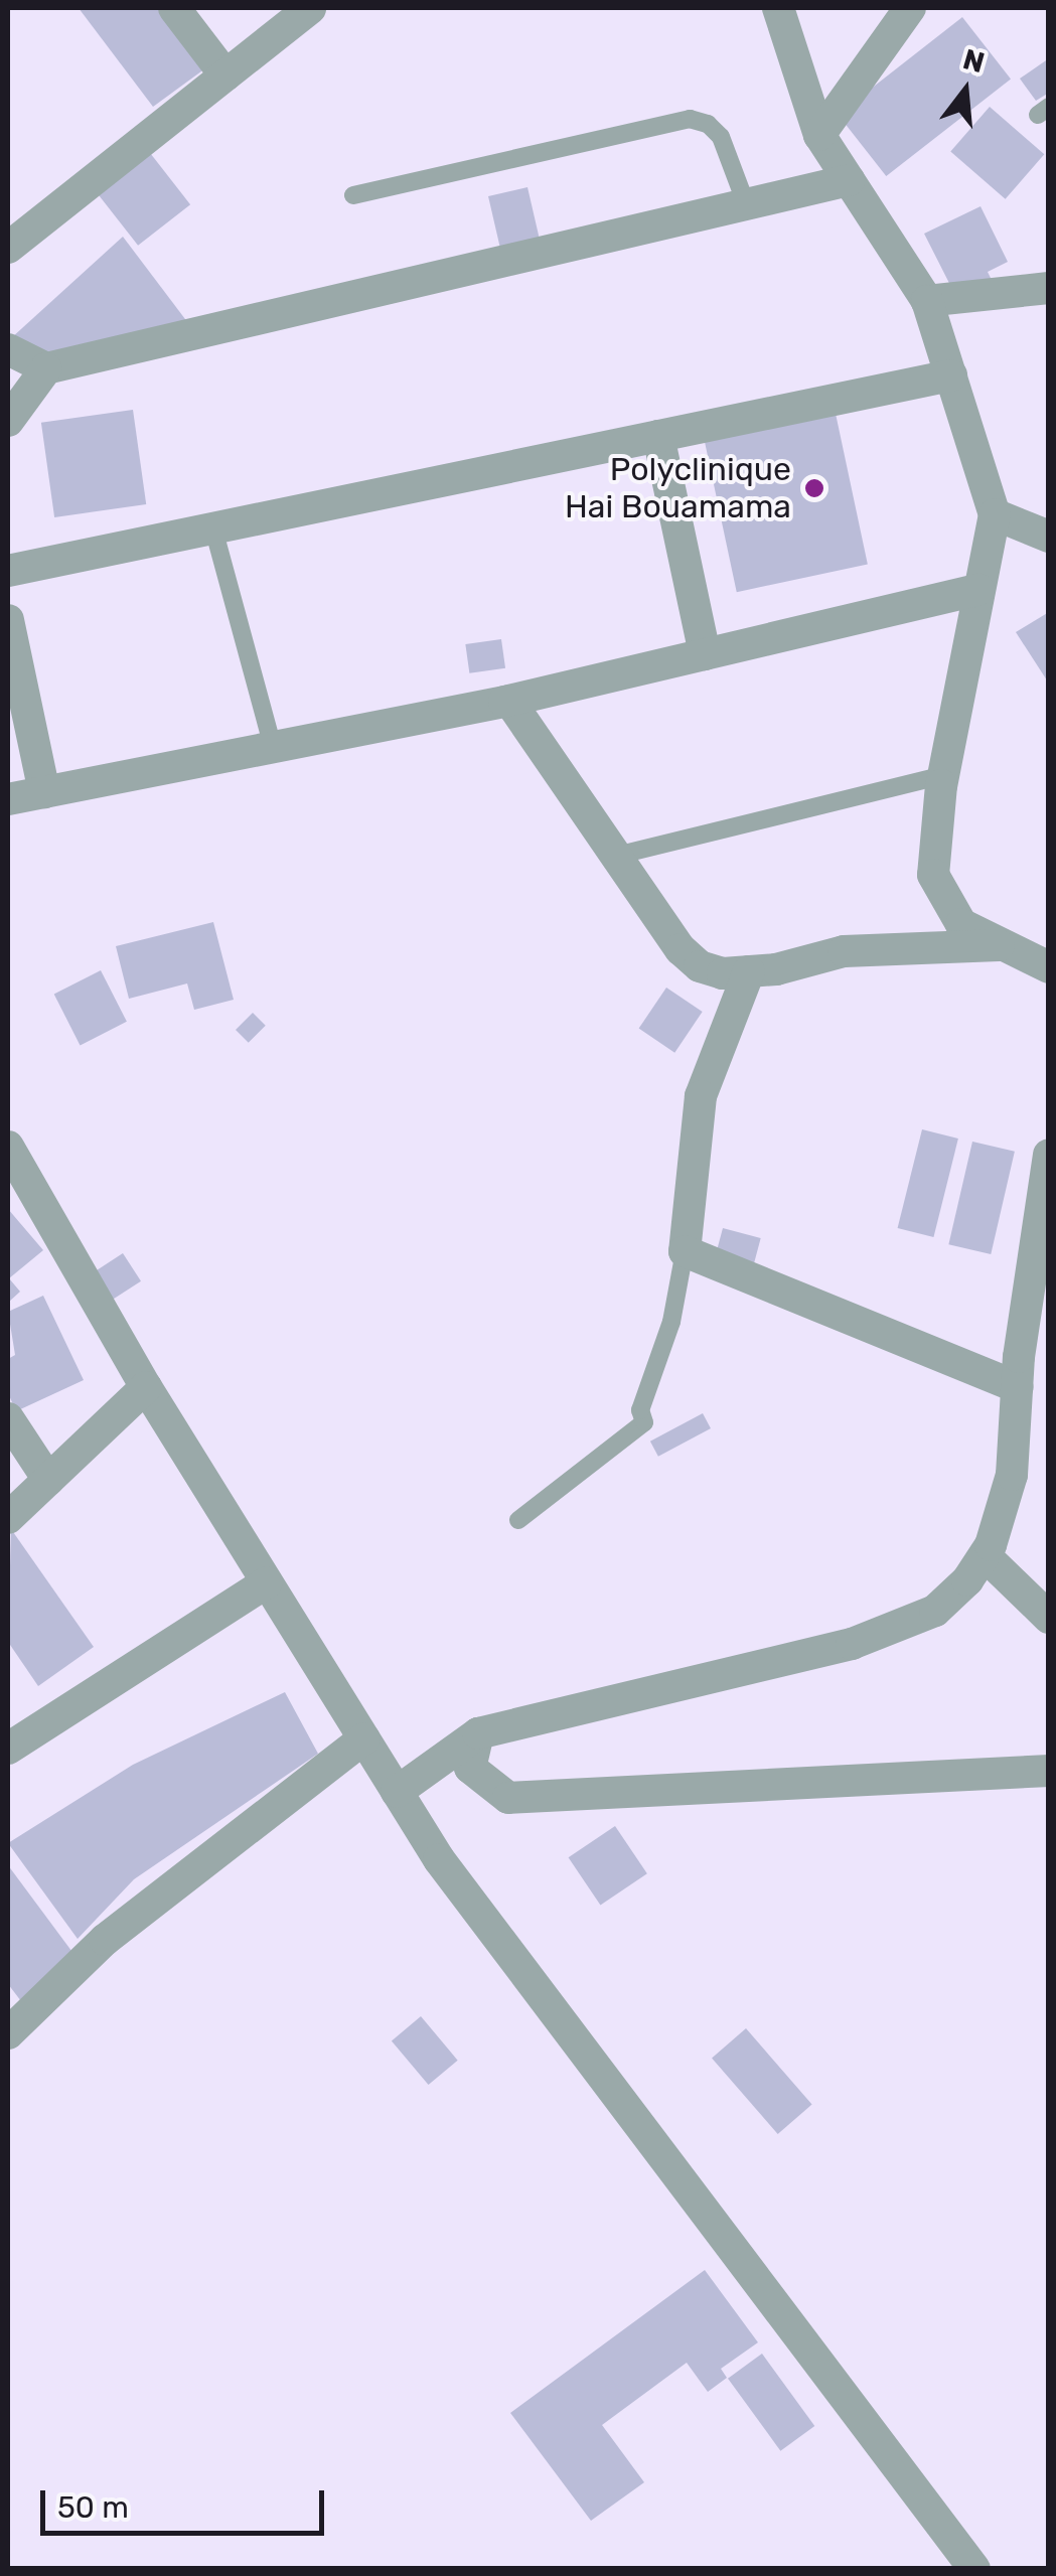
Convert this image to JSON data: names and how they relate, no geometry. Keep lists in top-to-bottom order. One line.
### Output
{"places":["Polyclinique Hai Bouamama"],"scale_bar":"50 m","north":"top"}
